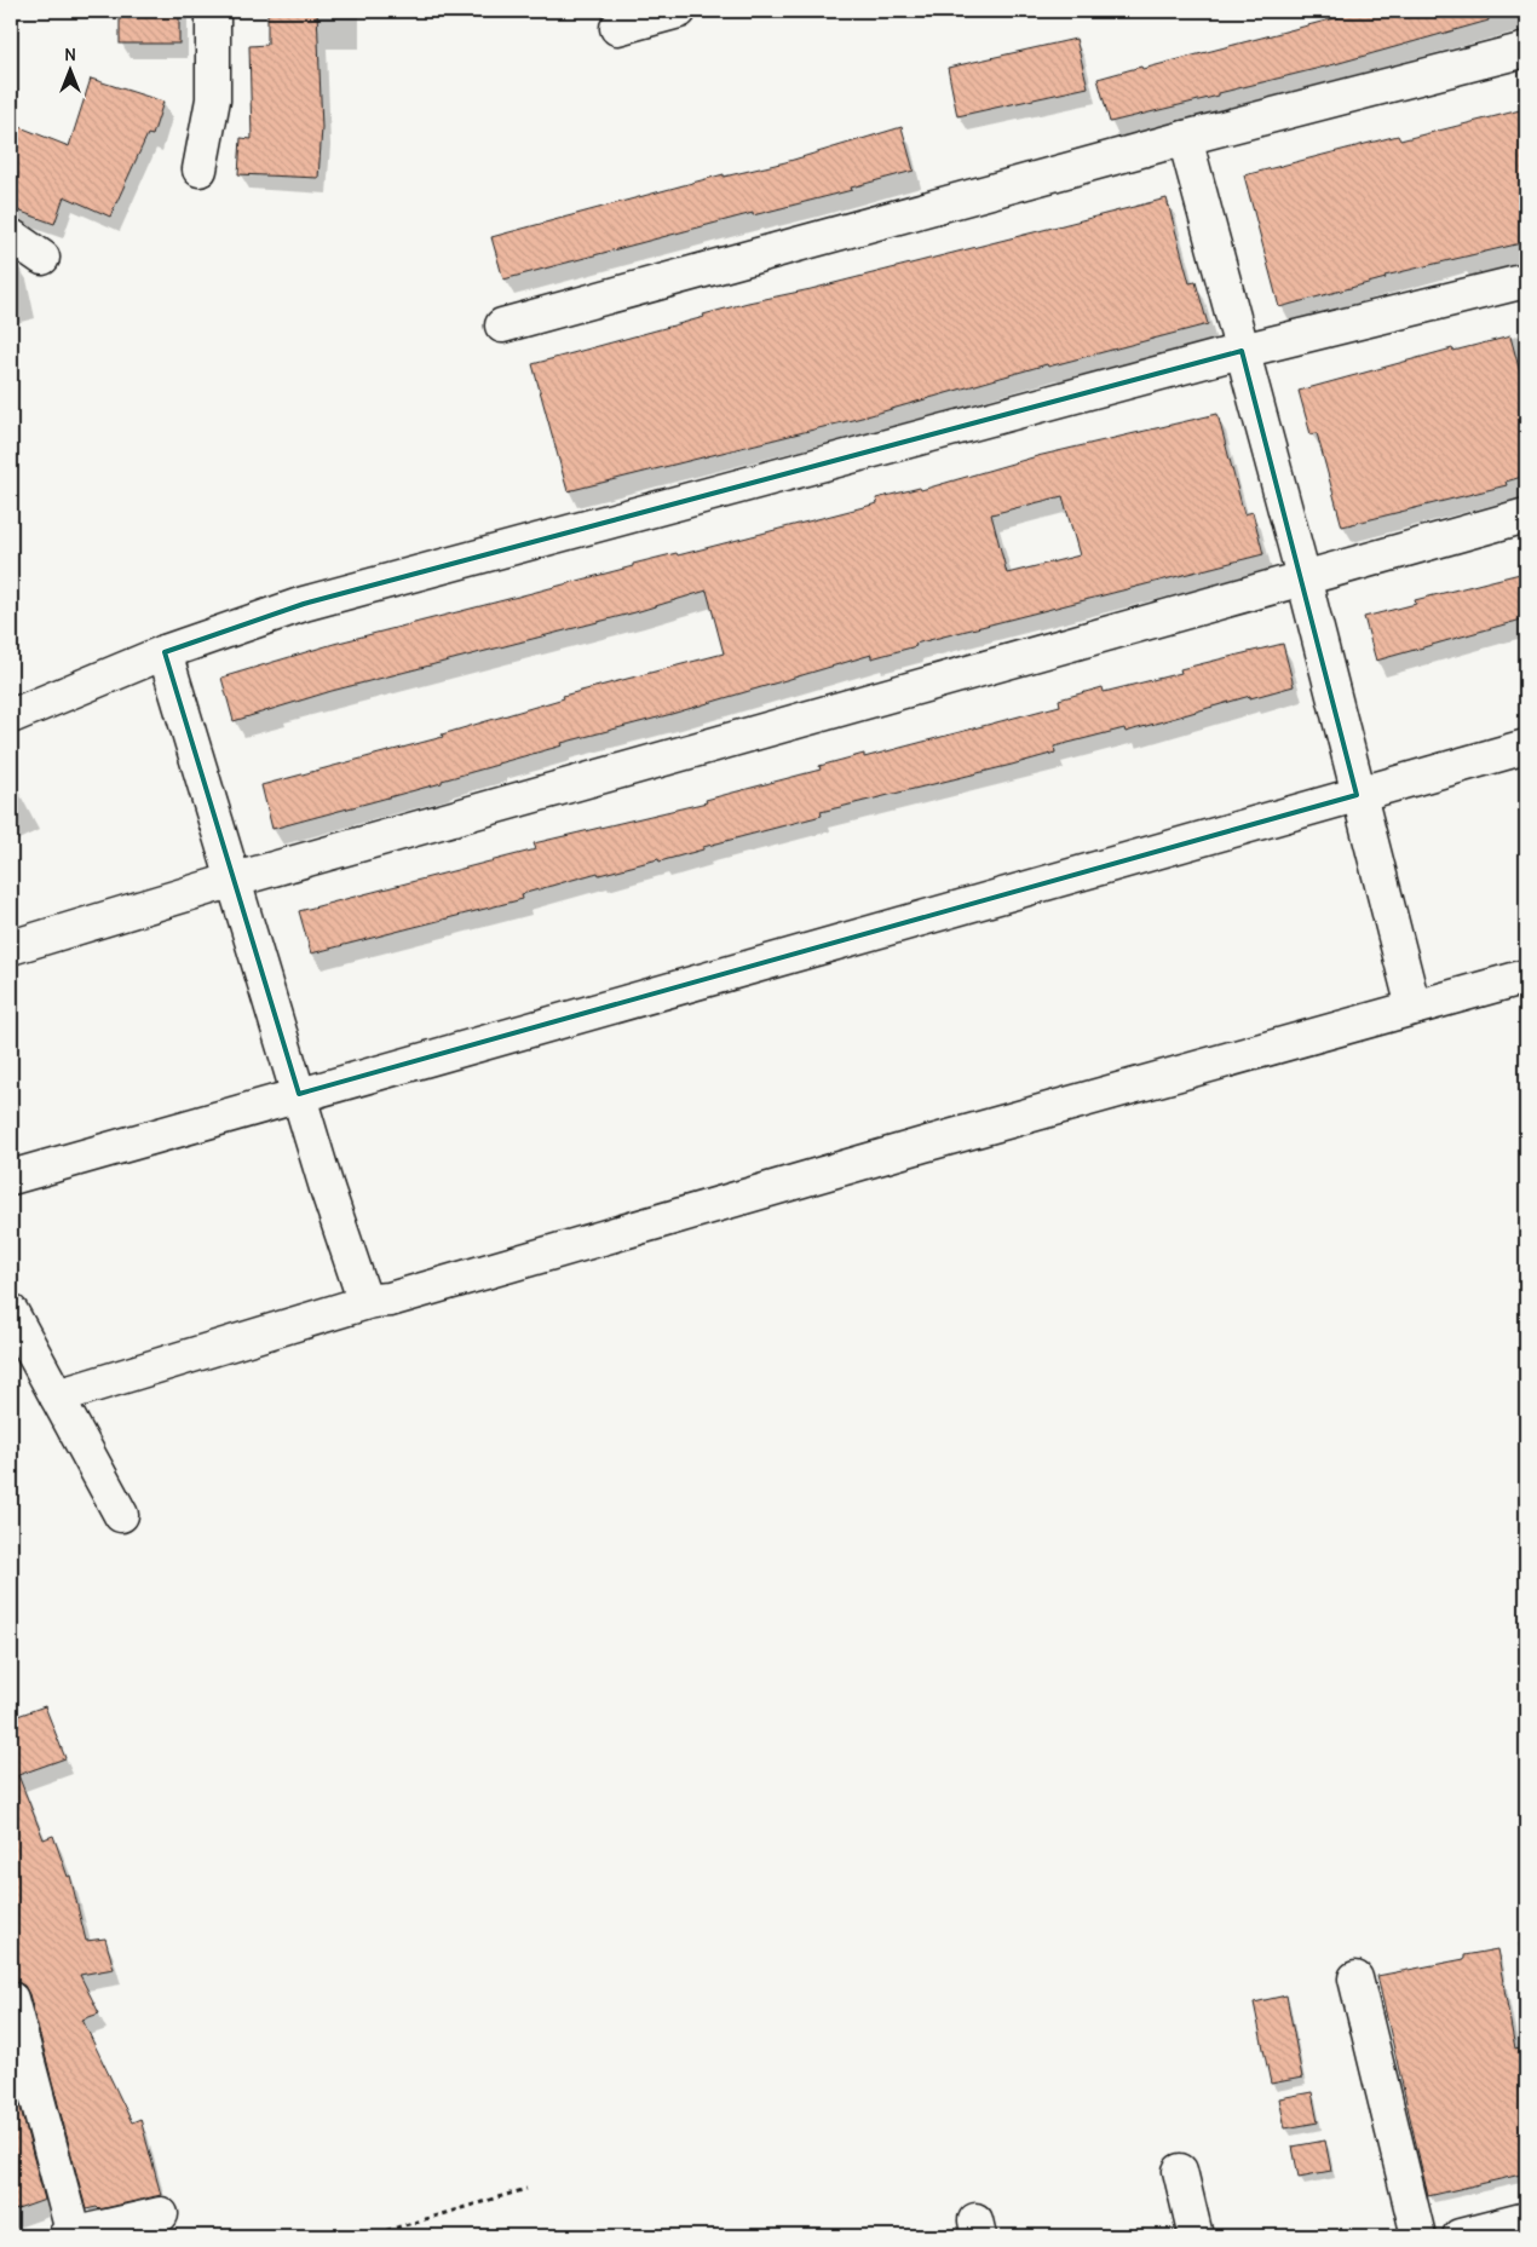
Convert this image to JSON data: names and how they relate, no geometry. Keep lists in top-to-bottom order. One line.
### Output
{"north":"top"}
